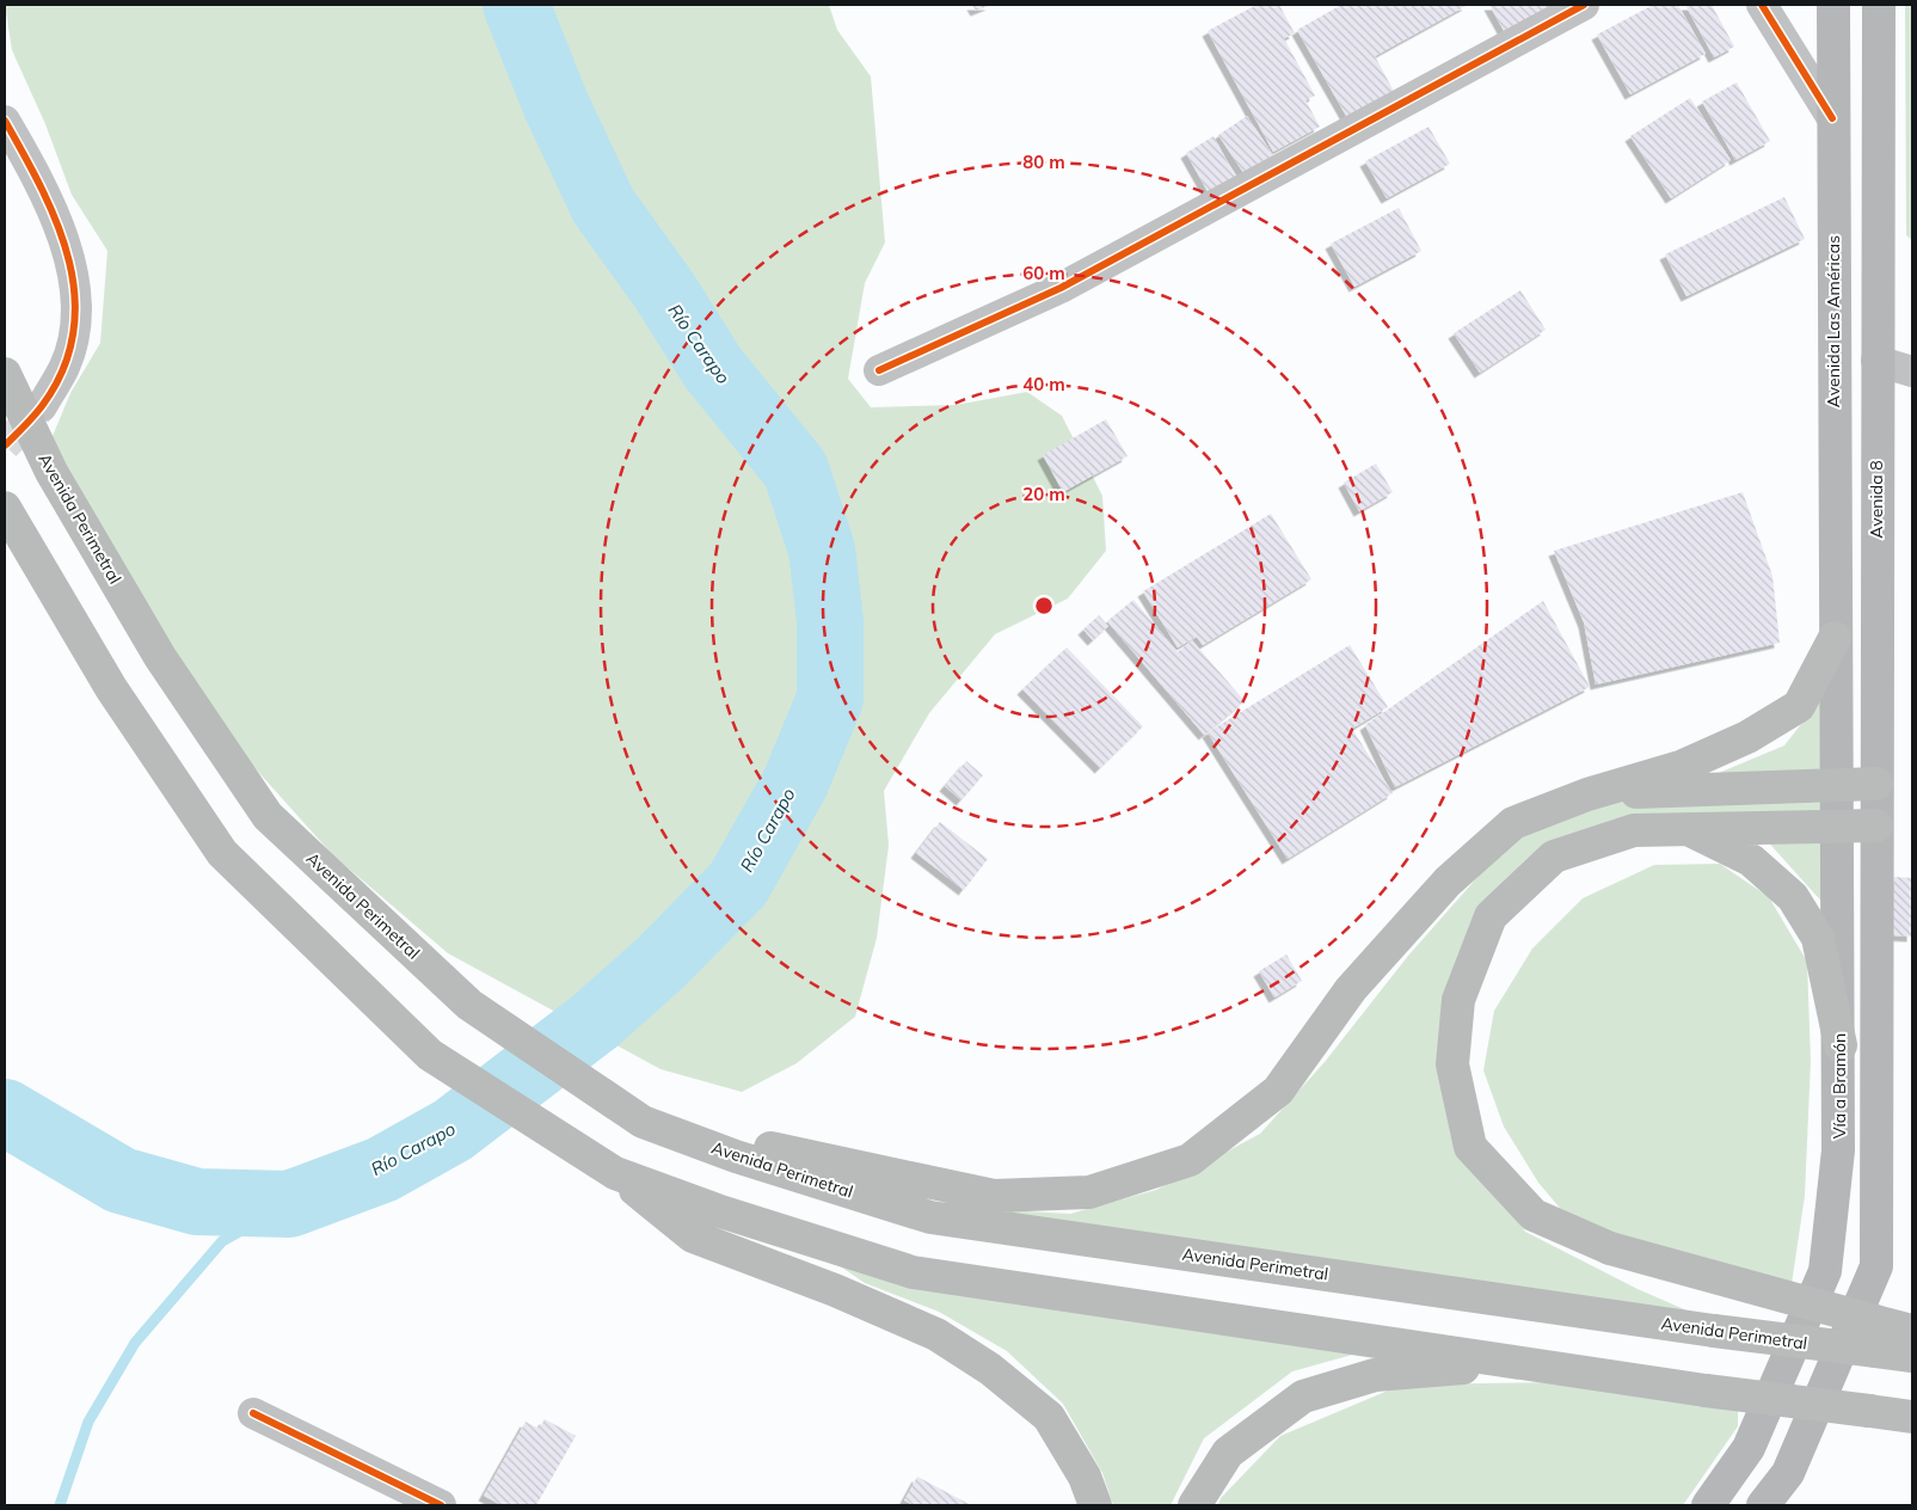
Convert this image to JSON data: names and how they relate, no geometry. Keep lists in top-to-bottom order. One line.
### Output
{"streets":{"main road":["Avenida Las Américas","Avenida 8","Avenida Perimetral","Vía a Bramón"]},"crossings":[["Avenida Las Américas","Vía a Bramón"]],"water":["Río Carapo"],"rings":["80 m","60 m","40 m","20 m"]}
